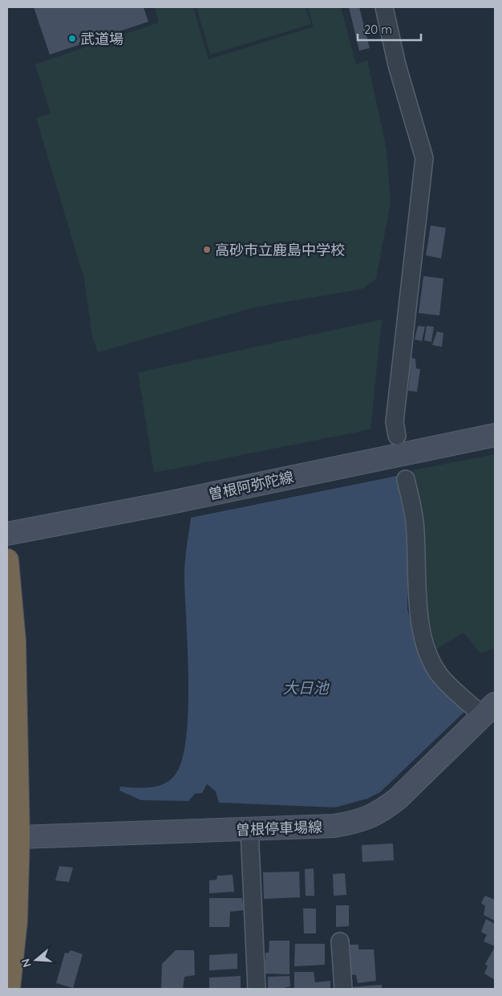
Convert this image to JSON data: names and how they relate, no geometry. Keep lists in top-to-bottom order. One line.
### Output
{"streets":{"main road":["曽根阿弥陀線","曽根停車場線"]},"water":["大日池"],"places":["武道場","高砂市立鹿島中学校"],"scale_bar":"20 m","north":"left"}
